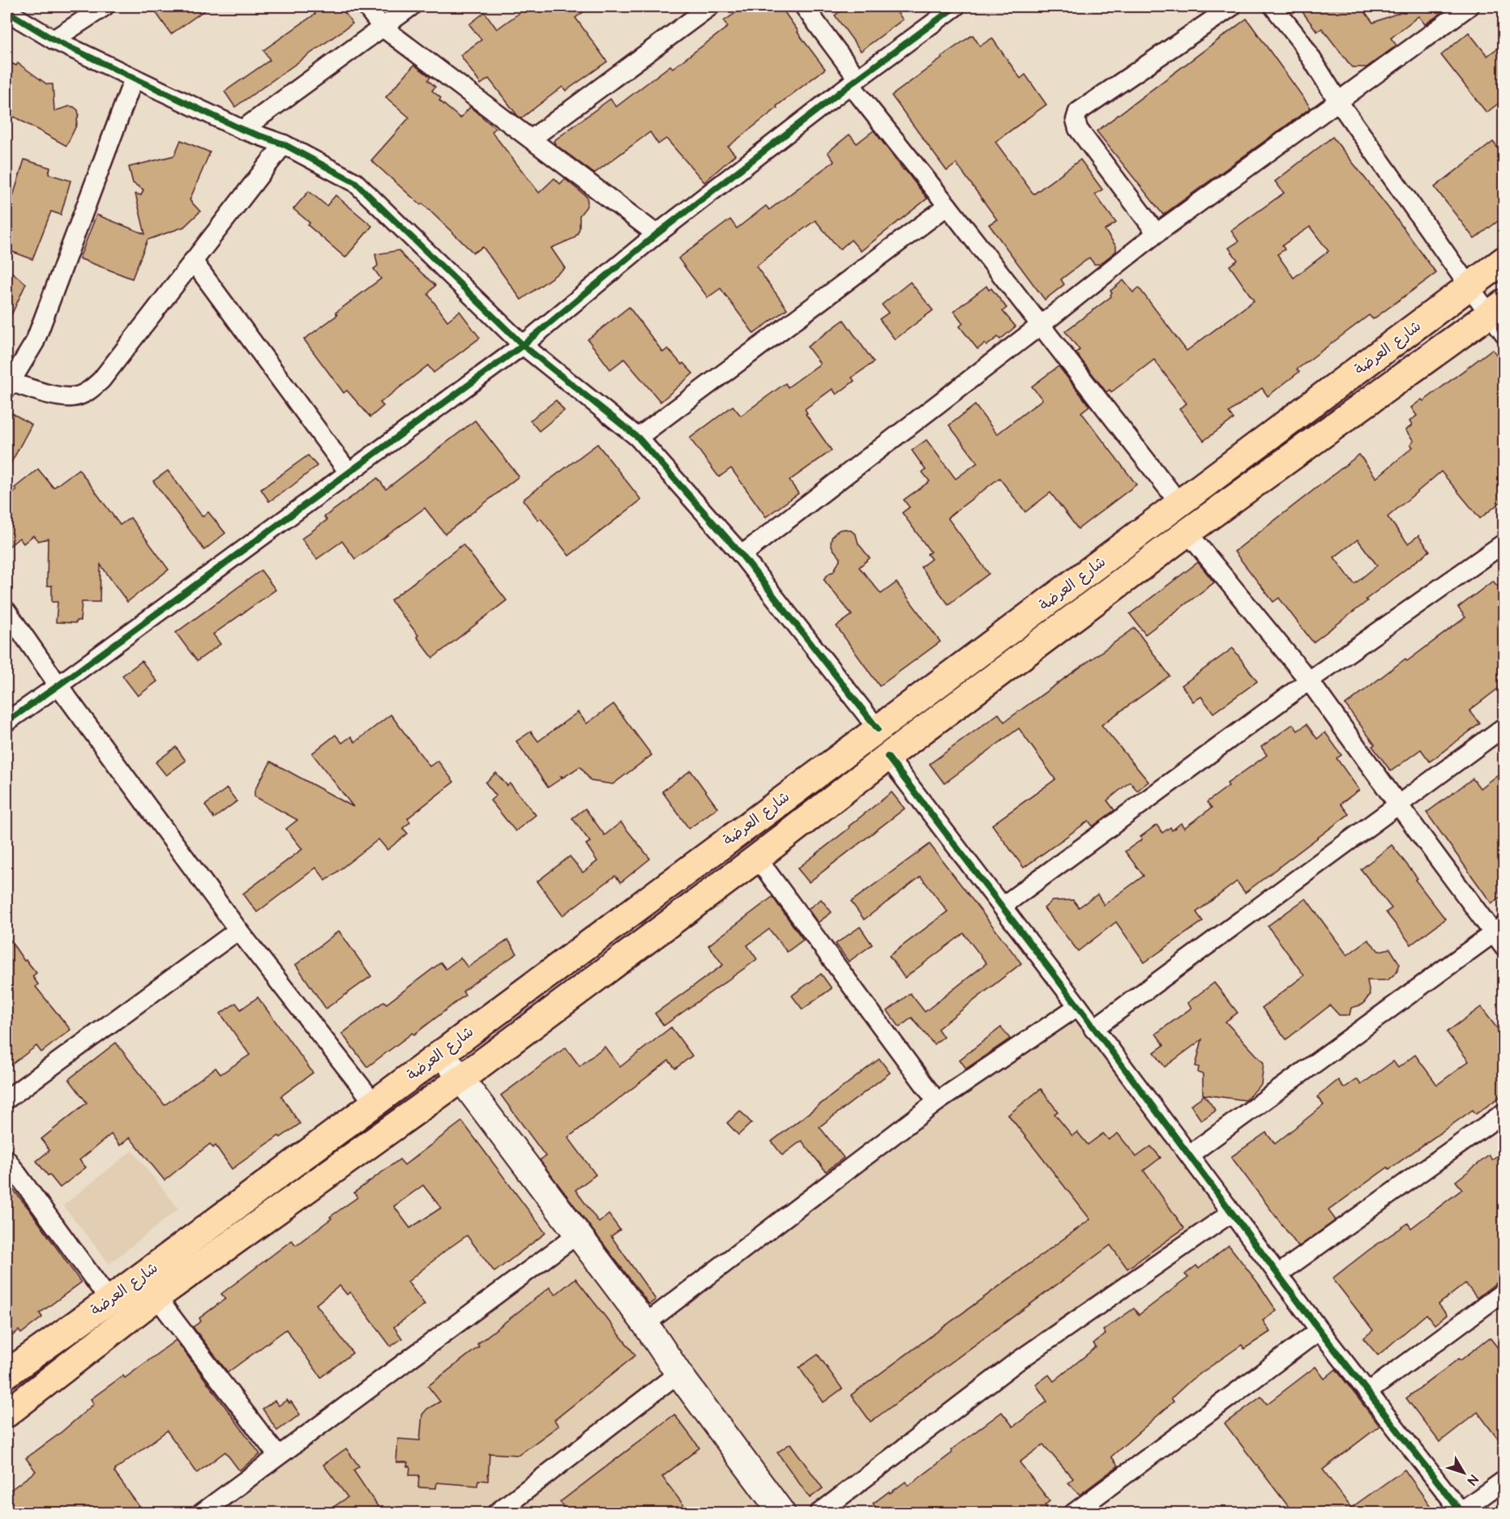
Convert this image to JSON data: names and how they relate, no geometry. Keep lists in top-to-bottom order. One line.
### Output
{"streets":{"main road":["شارع العرضة"]},"north":"bottom right"}
